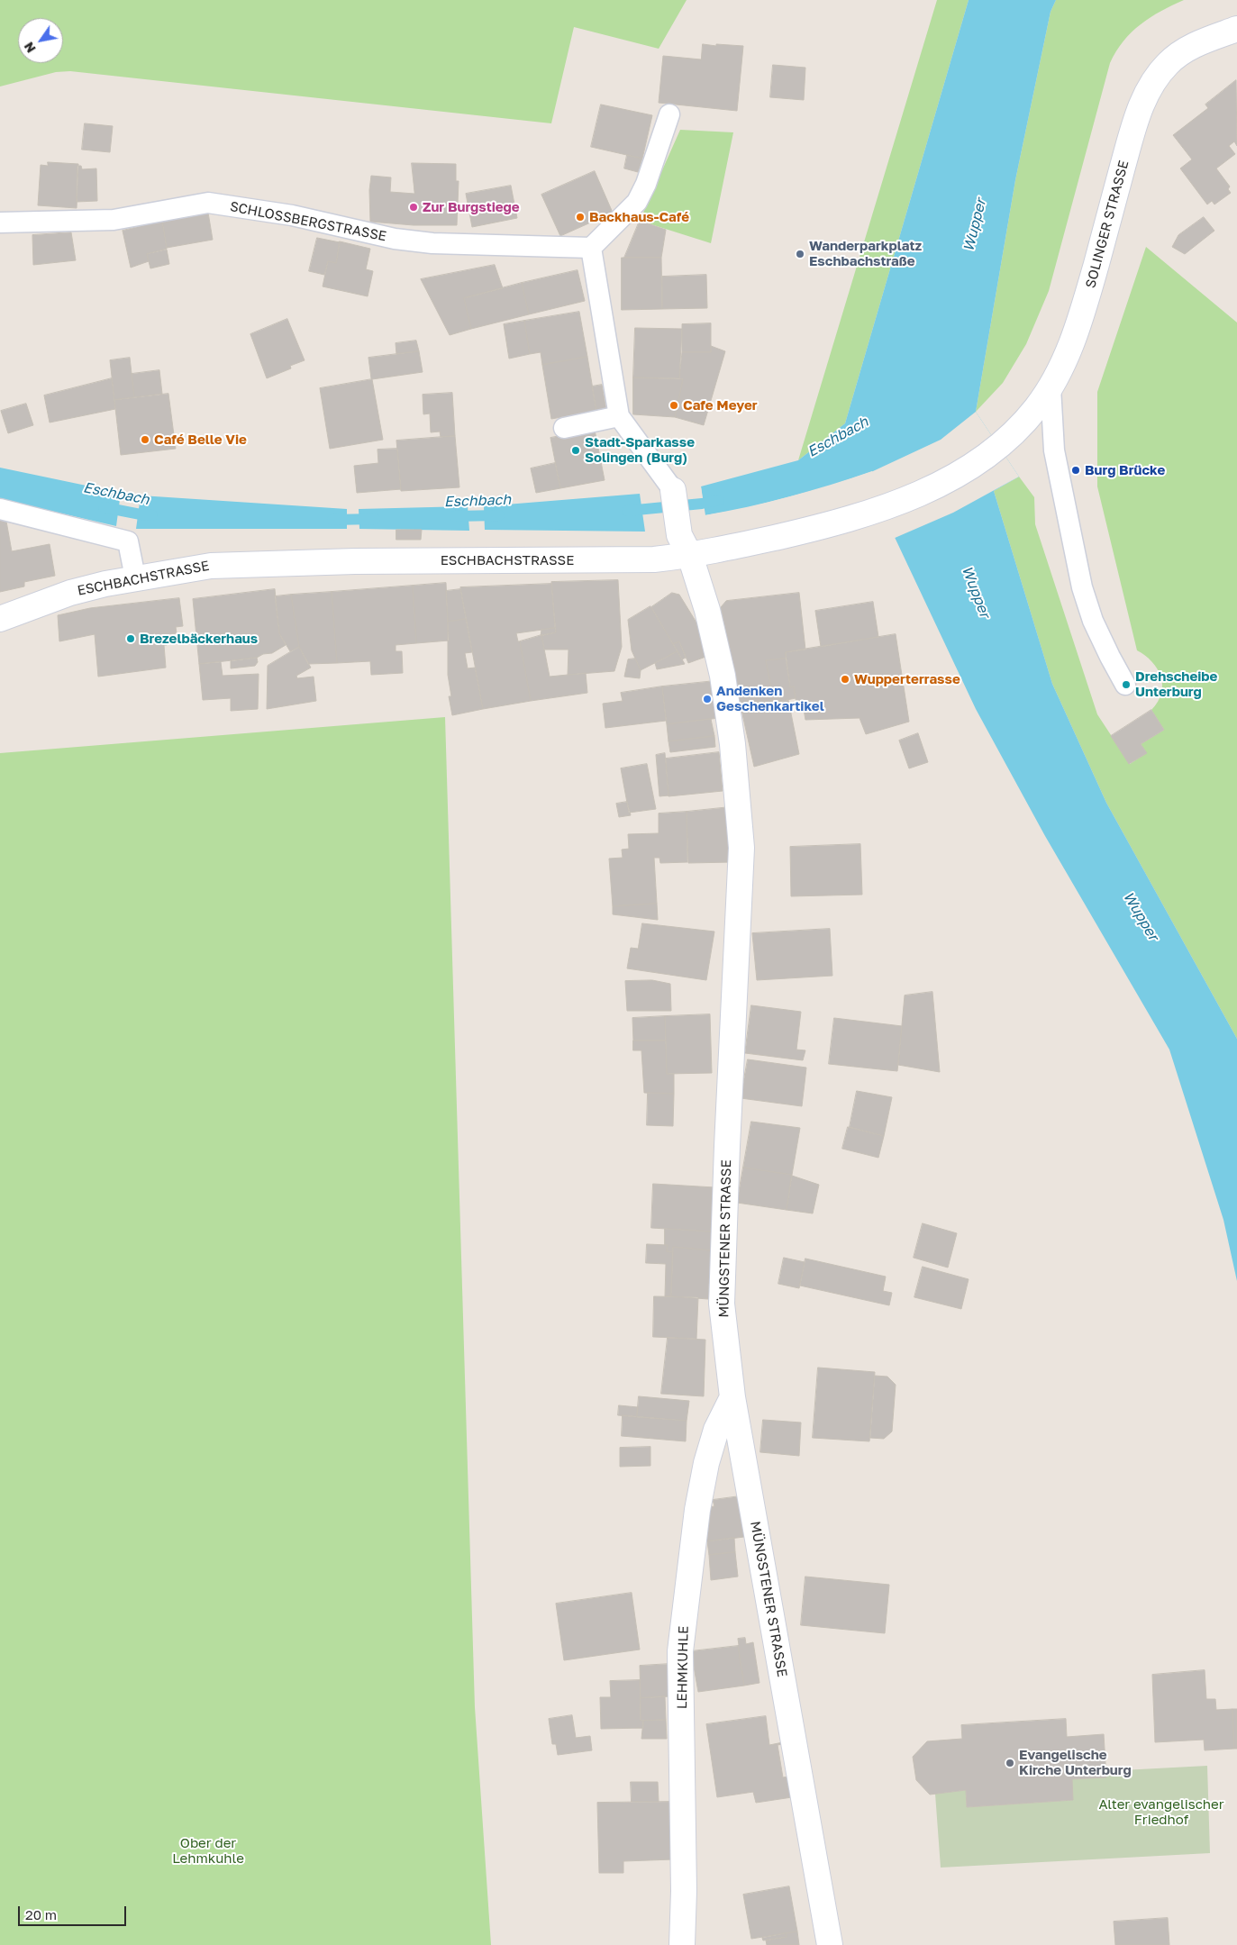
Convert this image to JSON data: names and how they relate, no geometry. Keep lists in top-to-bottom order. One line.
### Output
{"streets":{"street":["SOLINGER STRASSE","ESCHBACHSTRASSE","MÜNGSTENER STRASSE","LEHMKUHLE"],"lane":["SCHLOSSBERGSTRASSE"]},"crossings":[["SOLINGER STRASSE","ESCHBACHSTRASSE"],["ESCHBACHSTRASSE","MÜNGSTENER STRASSE"],["MÜNGSTENER STRASSE","LEHMKUHLE"]],"water":["Wupper","Eschbach"],"parks":["Alter evangelischer Friedhof","Ober der Lehmkuhle"],"places":["Zur Burgstiege","Backhaus-Café","Wanderparkplatz Eschbachstraße","Cafe Meyer","Café Belle Vie","Stadt-Sparkasse Solingen (Burg)","Burg Brücke","Brezelbäckerhaus","Wupperterrasse","Drehscheibe Unterburg","Andenken Geschenkartikel","Evangelische Kirche Unterburg"],"scale_bar":"20 m","north":"bottom left"}
